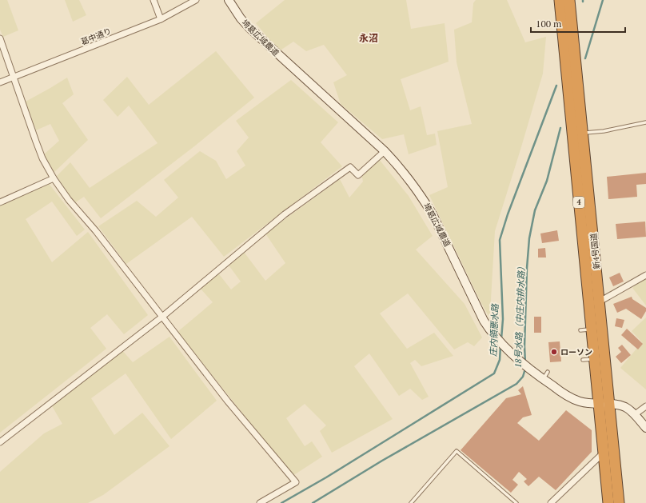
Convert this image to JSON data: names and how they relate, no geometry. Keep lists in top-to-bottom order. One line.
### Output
{"streets":{"highway":["4","新4号国道"],"street":["葛中通り","埼葛広域農道"]},"crossings":[["埼葛広域農道","新4号国道"]],"districts":["永沼"],"water":["18号水路（中庄内排水路）","庄内領悪水路"],"places":["ローソン"],"scale_bar":"100 m"}
